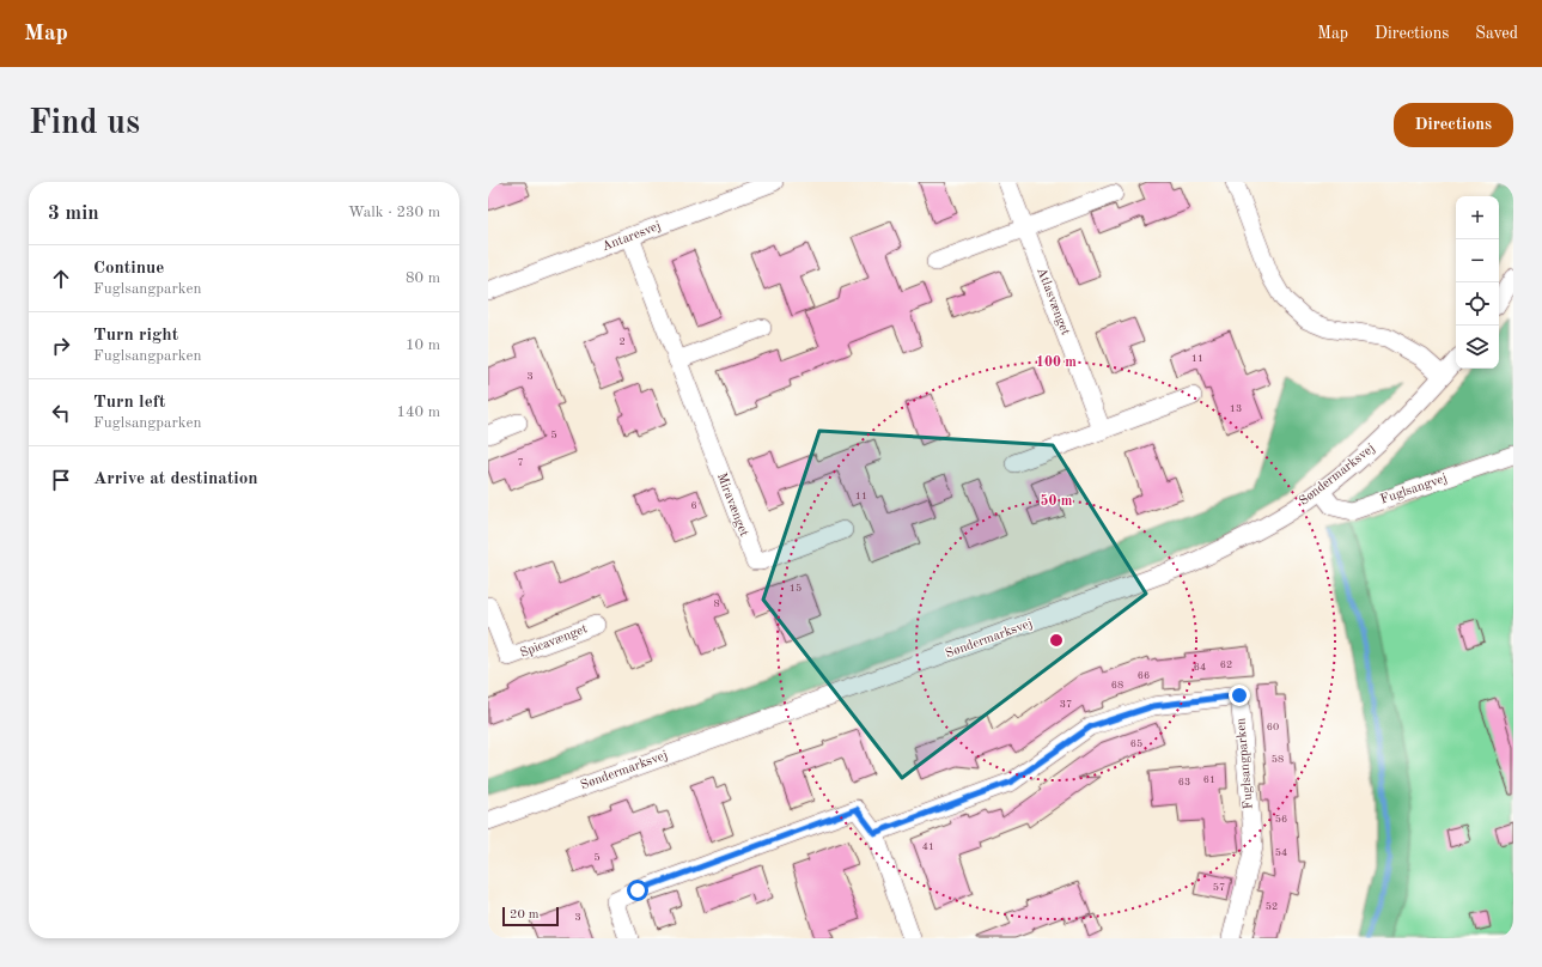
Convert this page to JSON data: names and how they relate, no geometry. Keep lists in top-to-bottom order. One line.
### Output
{"streets":{"street":["Antaresvej","Atlasvænget","Søndermarksvej","Fuglsangvej","Miravænget","Spicavænget","Fuglsangparken"]},"crossings":[["Antaresvej","Miravænget"],["Søndermarksvej","Fuglsangvej"]],"house_numbers":["2","11","3","13","5","7","11","6","15","8","62","64","66","68","37","60","65","58","61","63","56","41","54","5","57","52","3"],"scale_bar":"20 m","page":{"header":"Map","nav":["Map","Directions","Saved"],"buttons":"Directions","title":"Find us","heading":["3 min","Walk · 230 m"],"map_buttons":["+","−"],"list":[["Continue","Fuglsangparken","80 m"],["Turn right","Fuglsangparken","10 m"],["Turn left","Fuglsangparken","140 m"],"Arrive at destination"],"scale":"20 m"},"rings":["100 m","50 m"]}
